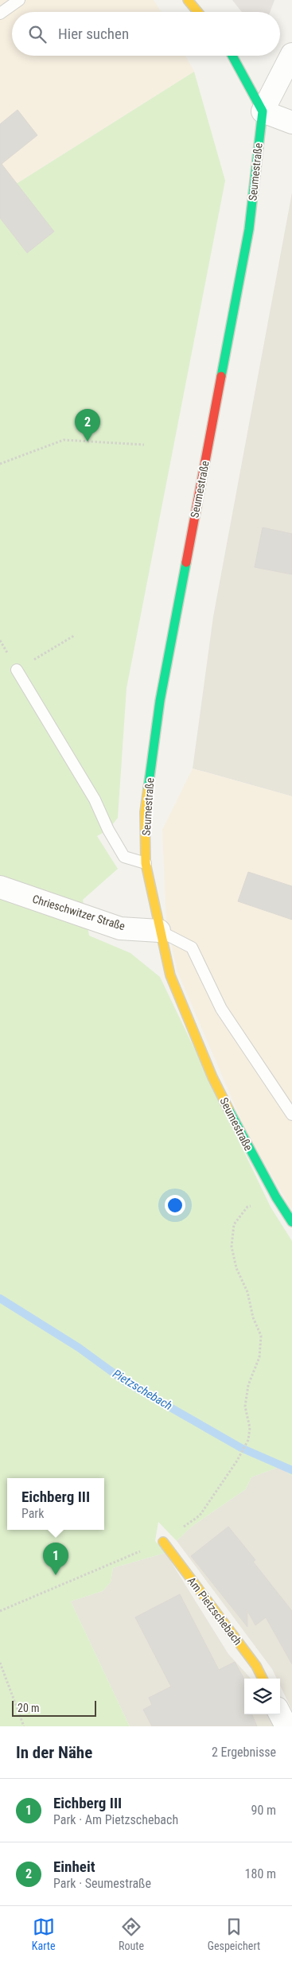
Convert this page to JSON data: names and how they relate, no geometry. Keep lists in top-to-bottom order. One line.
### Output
{"streets":{"street":["Seumestraße","Chrieschwitzer Straße","Am Pietzschebach"]},"crossings":[["Seumestraße","Chrieschwitzer Straße"]],"water":["Pietzschebach"],"scale_bar":"20 m","page":{"search":"Hier suchen","pins":["2","1"],"popup":["Eichberg III","Park"],"scale":"20 m","heading":["In der Nähe","2 Ergebnisse"],"list":[{"mark":"1","name":"Eichberg III","note":"Park · Am Pietzschebach","value":"90 m"},{"mark":"2","name":"Einheit","note":"Park · Seumestraße","value":"180 m"}],"nav":["Karte","Route","Gespeichert"]}}
